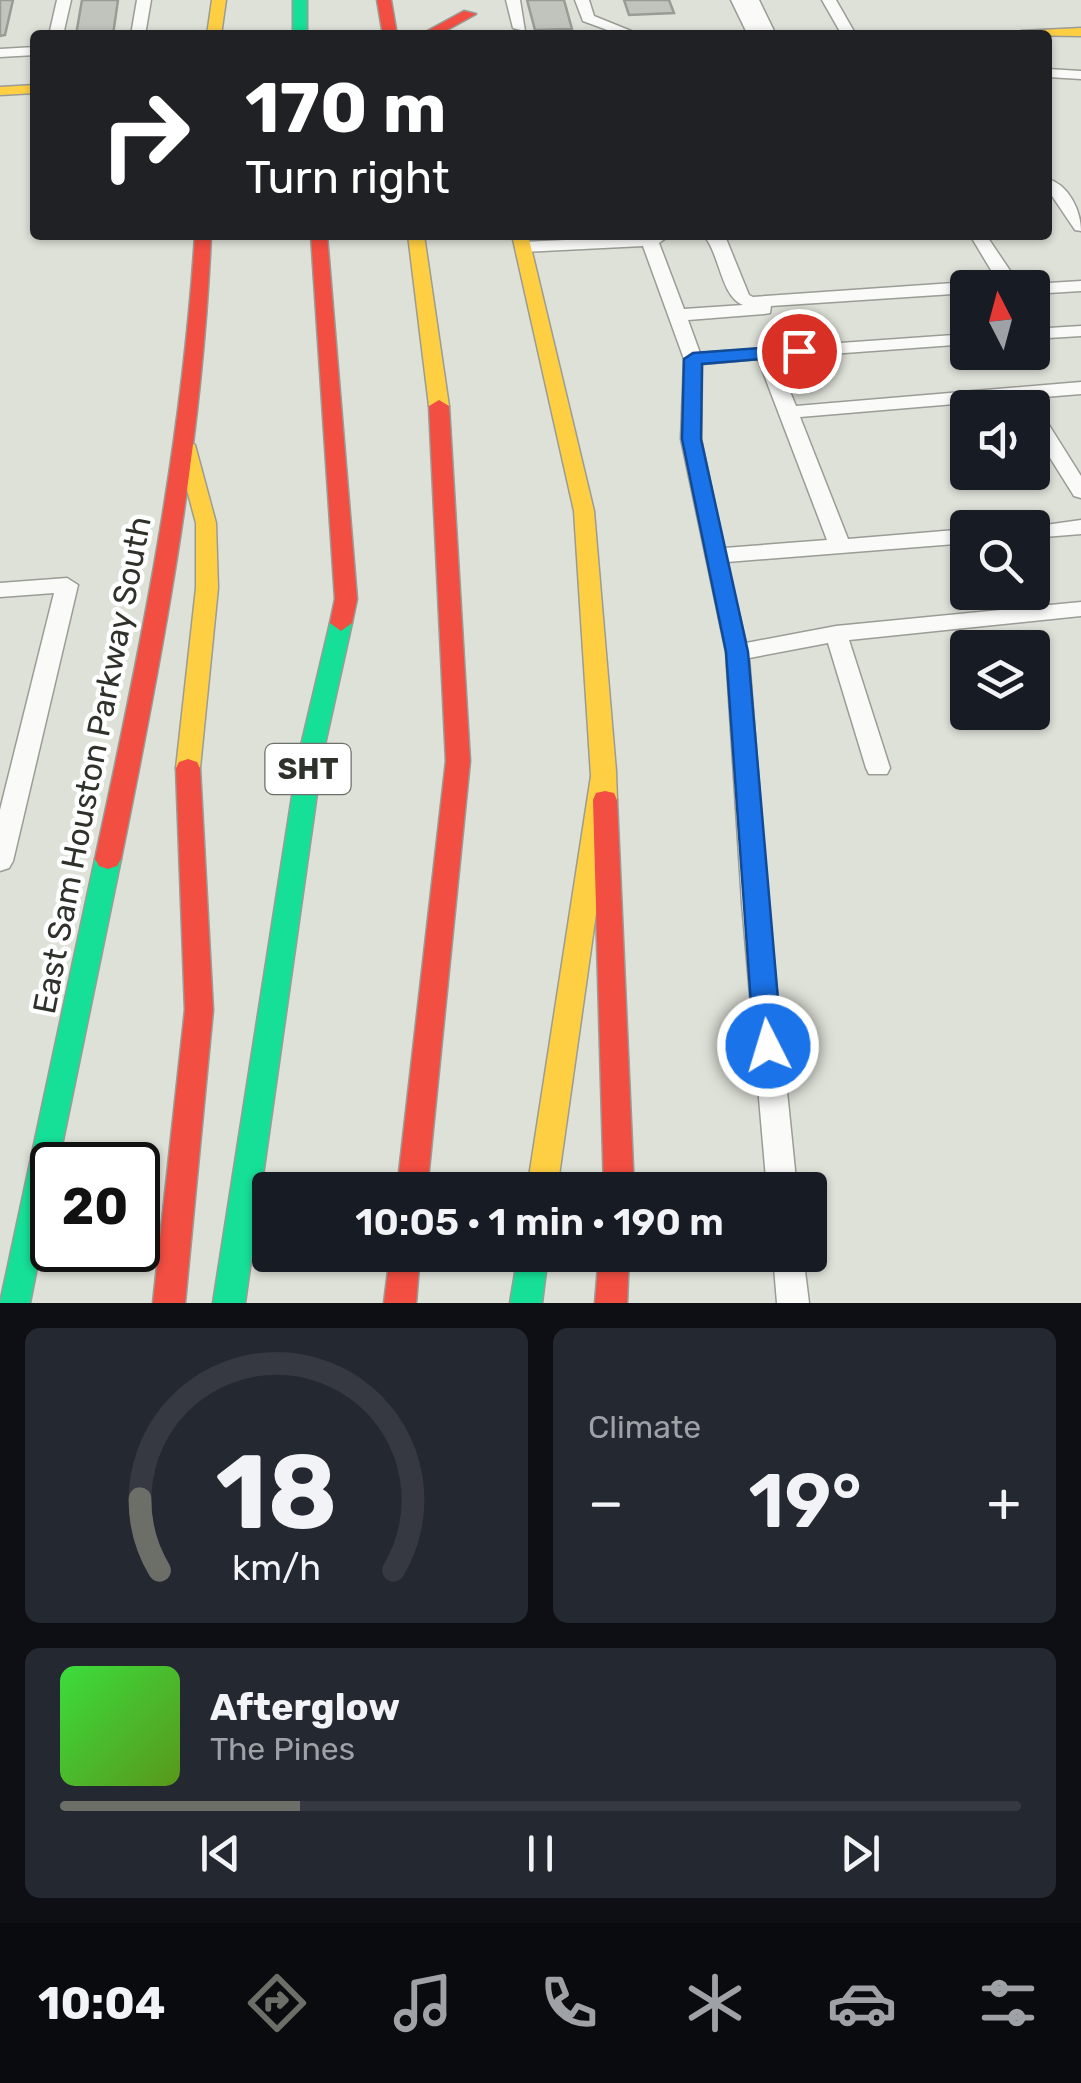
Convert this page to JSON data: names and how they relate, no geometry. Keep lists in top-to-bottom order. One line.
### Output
{"streets":{"main road":["East Sam Houston Parkway South","SHT"]},"north":"top","page":{"turn":["170 m","Turn right"],"limit":"20","trip":"10:05 · 1 min · 190 m","tile":"Climate","heat":["−","19°","+"],"song":["Afterglow","The Pines"],"tabs":"10:04","gauge":["18","km/h"]}}
